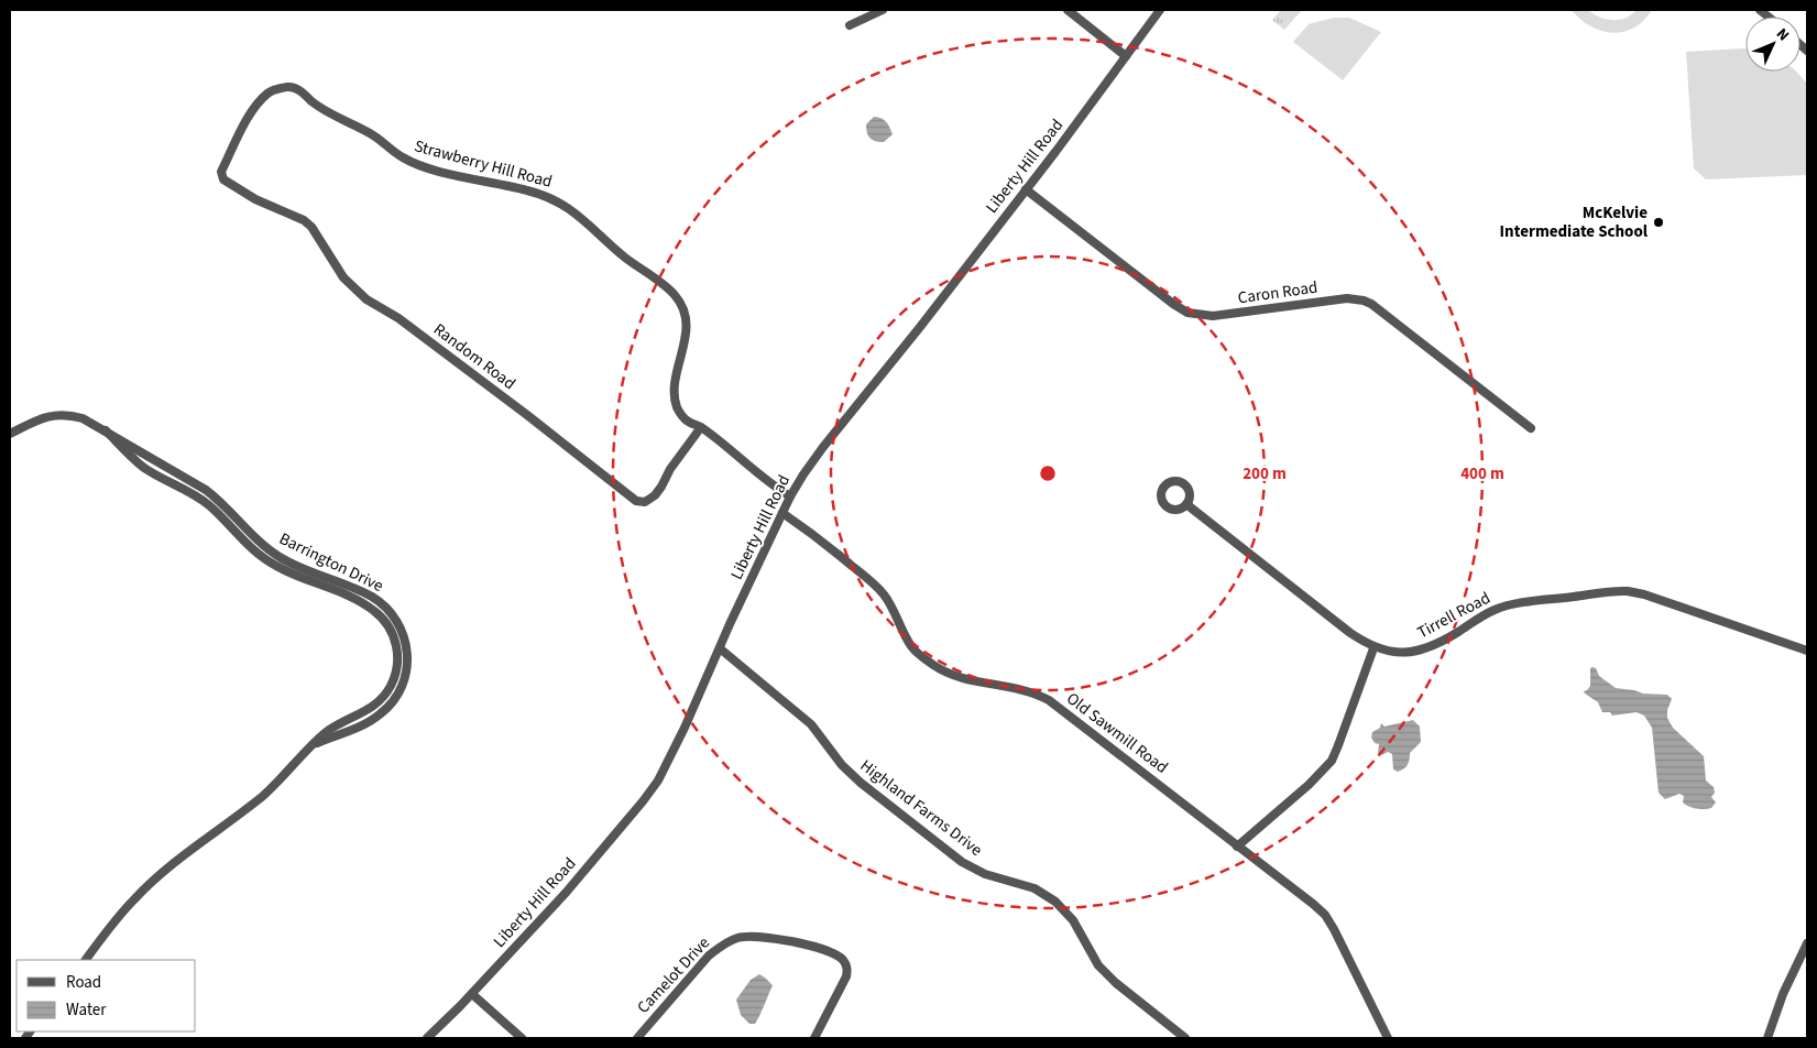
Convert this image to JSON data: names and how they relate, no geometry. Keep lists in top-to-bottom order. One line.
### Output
{"streets":{"street":["Strawberry Hill Road","Liberty Hill Road","Caron Road","Random Road","Barrington Drive","Tirrell Road","Old Sawmill Road","Highland Farms Drive","Camelot Drive"]},"crossings":[["Strawberry Hill Road","Liberty Hill Road"],["Strawberry Hill Road","Random Road"],["Liberty Hill Road","Caron Road"],["Liberty Hill Road","Old Sawmill Road"],["Liberty Hill Road","Highland Farms Drive"]],"places":["McKelvie Intermediate School"],"legend":["Road","Water"],"north":"top right","rings":["200 m","400 m"]}
